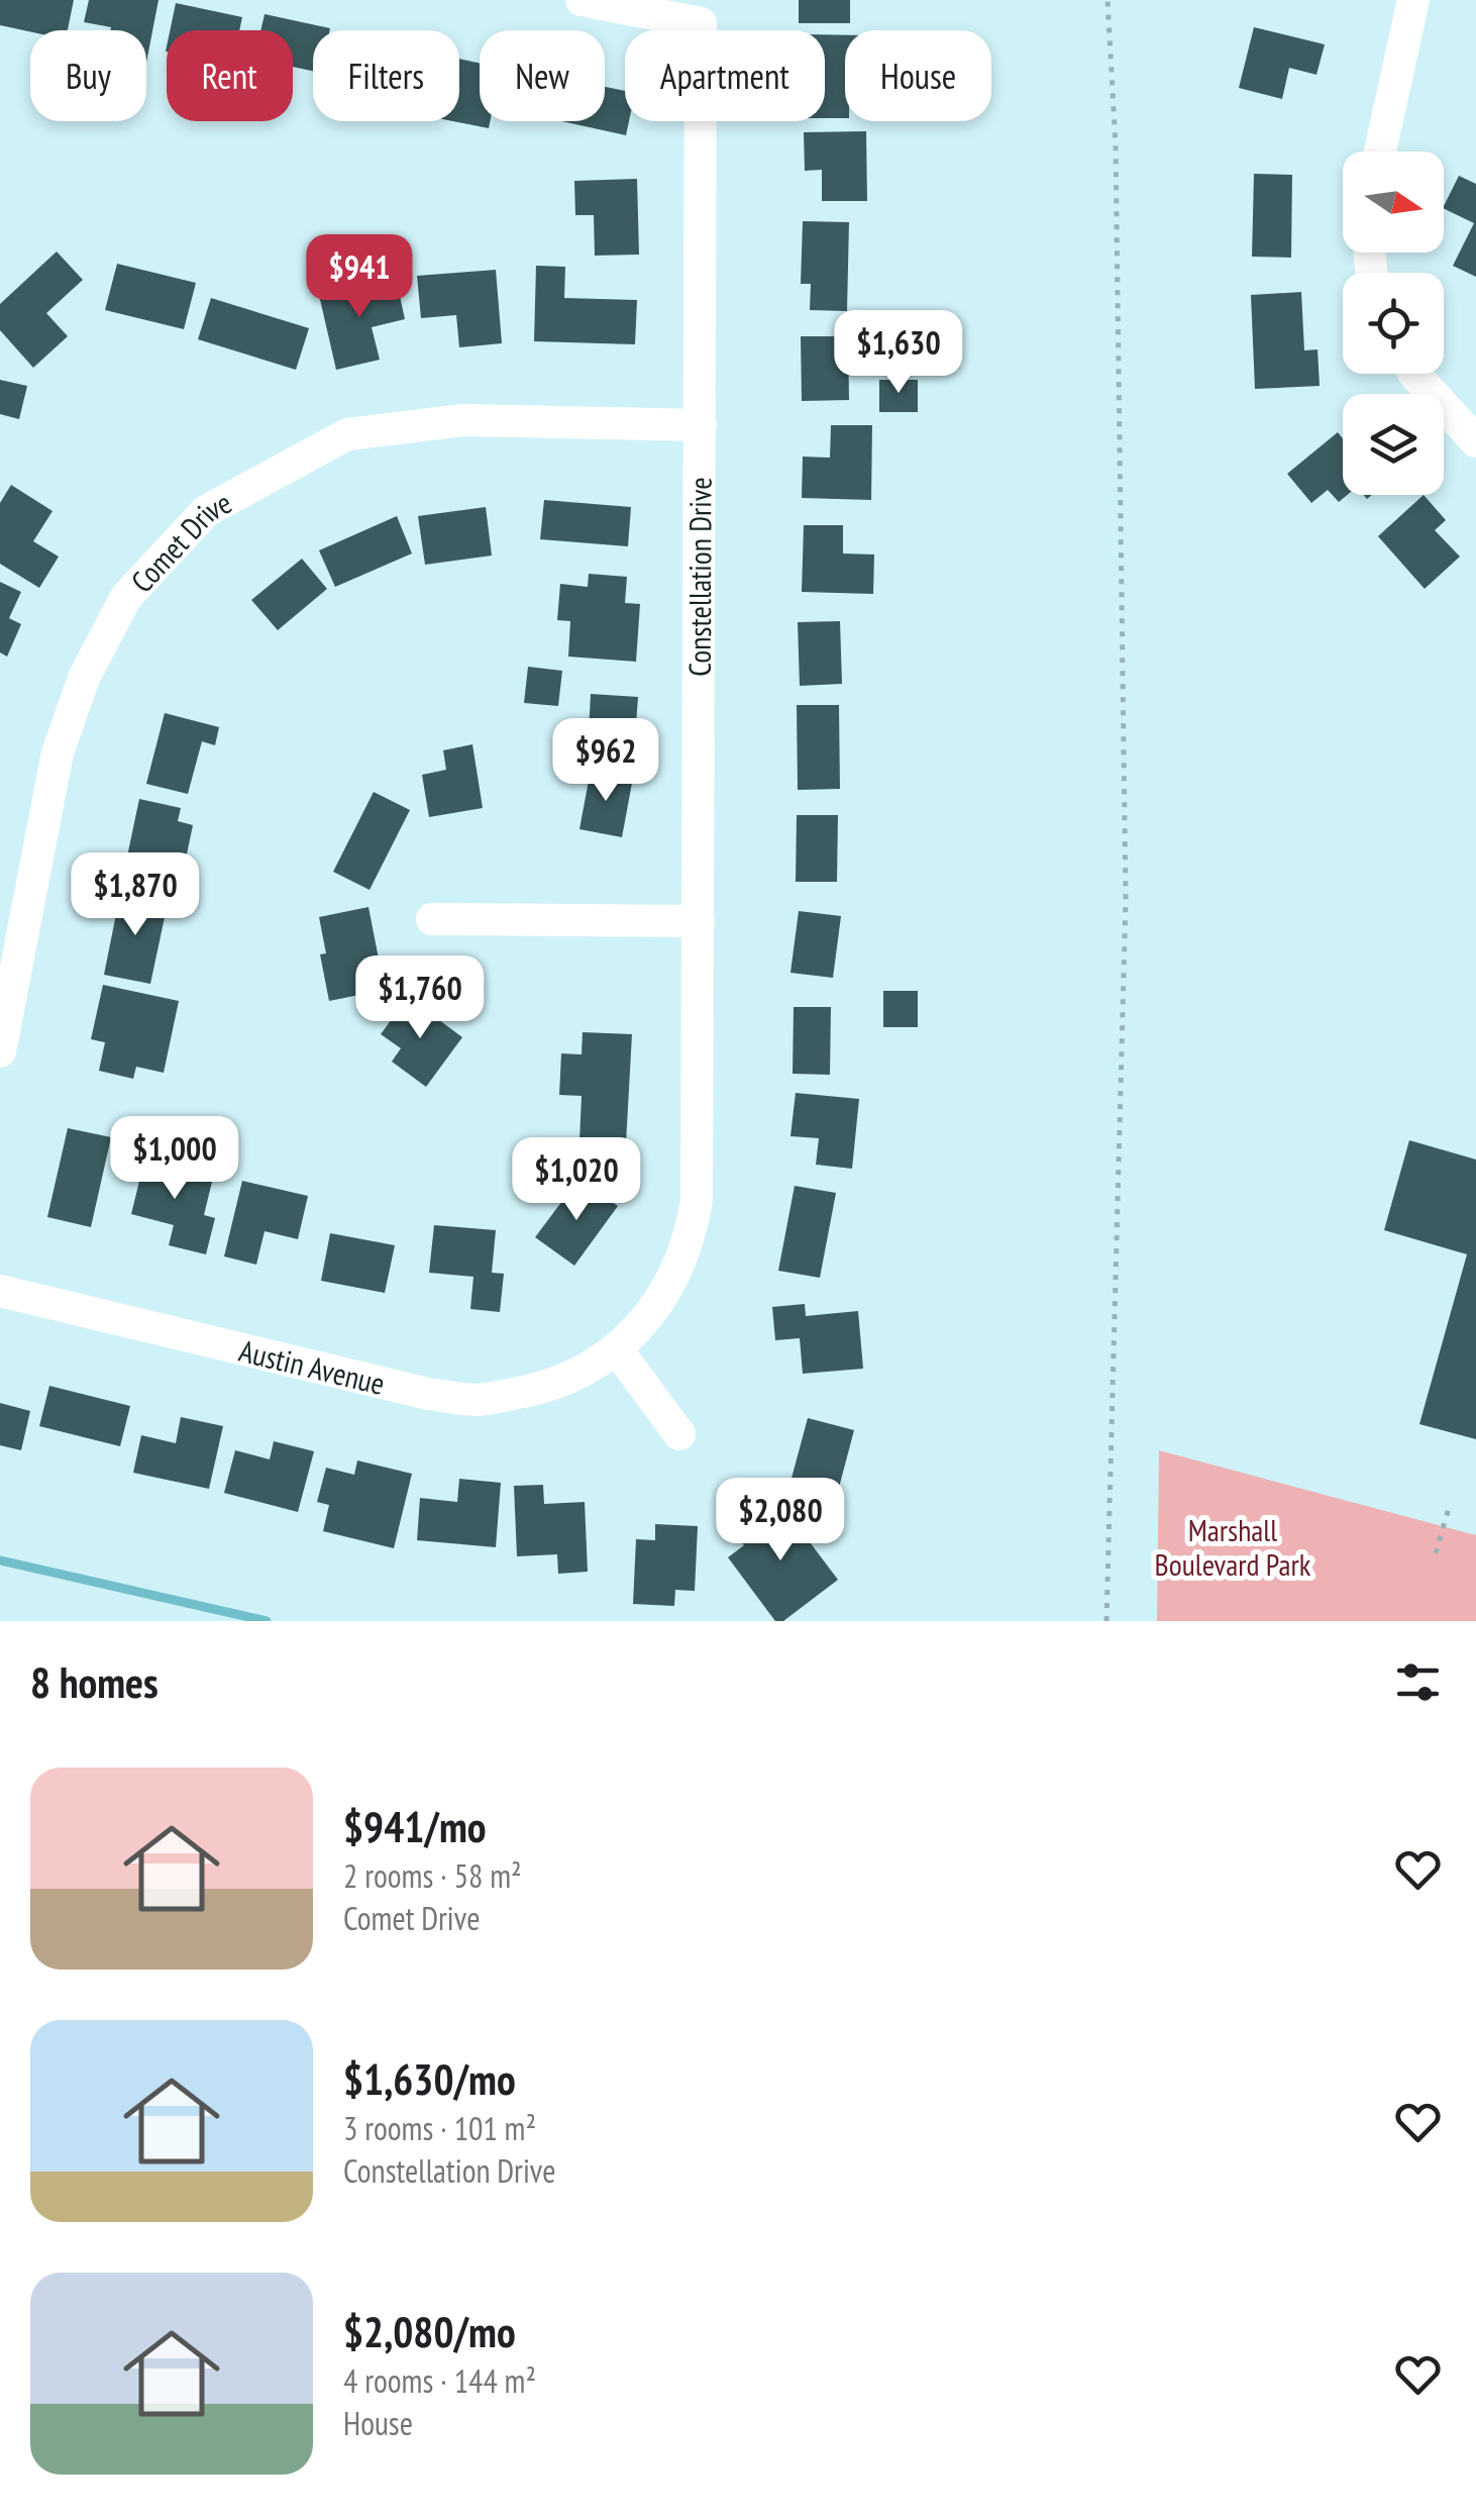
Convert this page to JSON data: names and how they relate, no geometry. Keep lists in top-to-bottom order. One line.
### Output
{"streets":{"street":["Comet Drive","Constellation Drive","Austin Avenue"]},"crossings":[["Comet Drive","Constellation Drive"],["Constellation Drive","Austin Avenue"]],"parks":["Marshall Boulevard Park"],"north":"right","page":{"chip":["Buy","Rent","Filters","New","Apartment","House"],"price":["$941","$1,630","$962","$1,870","$1,760","$1,000","$1,020","$2,080"],"heading":"8 homes","list":[{"name":"$941/mo","note":"2 rooms · 58 m² · Comet Drive"},{"name":"$1,630/mo","note":"3 rooms · 101 m² · Constellation Drive"},{"name":"$2,080/mo","note":"4 rooms · 144 m² · House"}]}}
